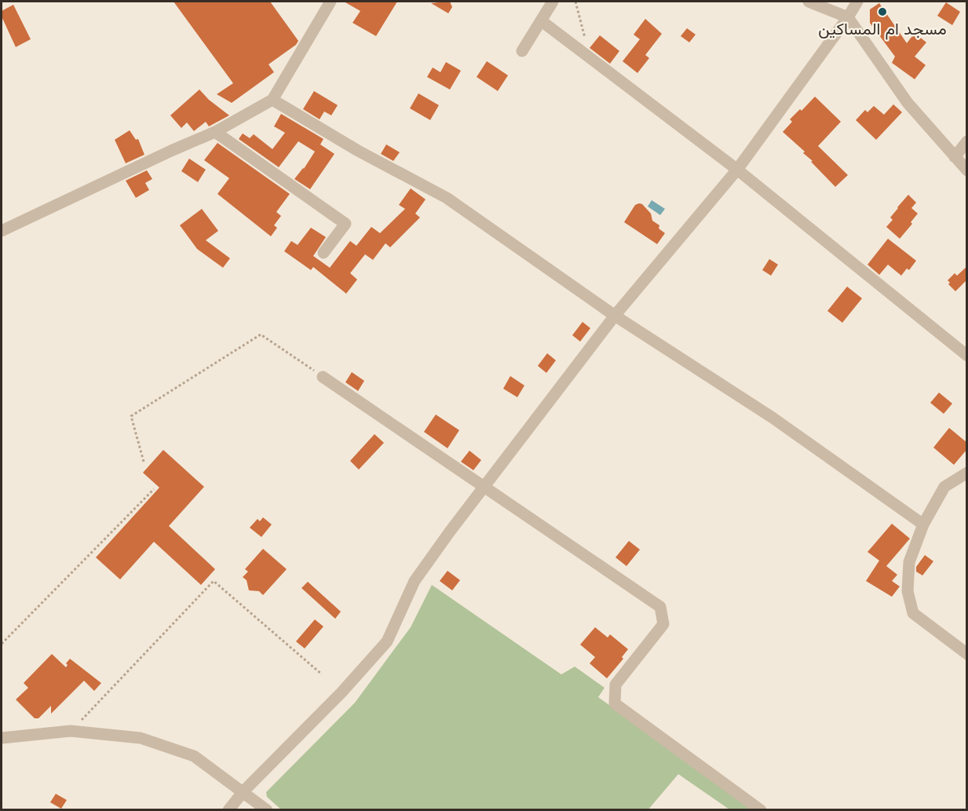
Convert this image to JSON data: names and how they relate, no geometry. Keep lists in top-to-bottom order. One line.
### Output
{"places":["مسجد ام المساكين"]}
